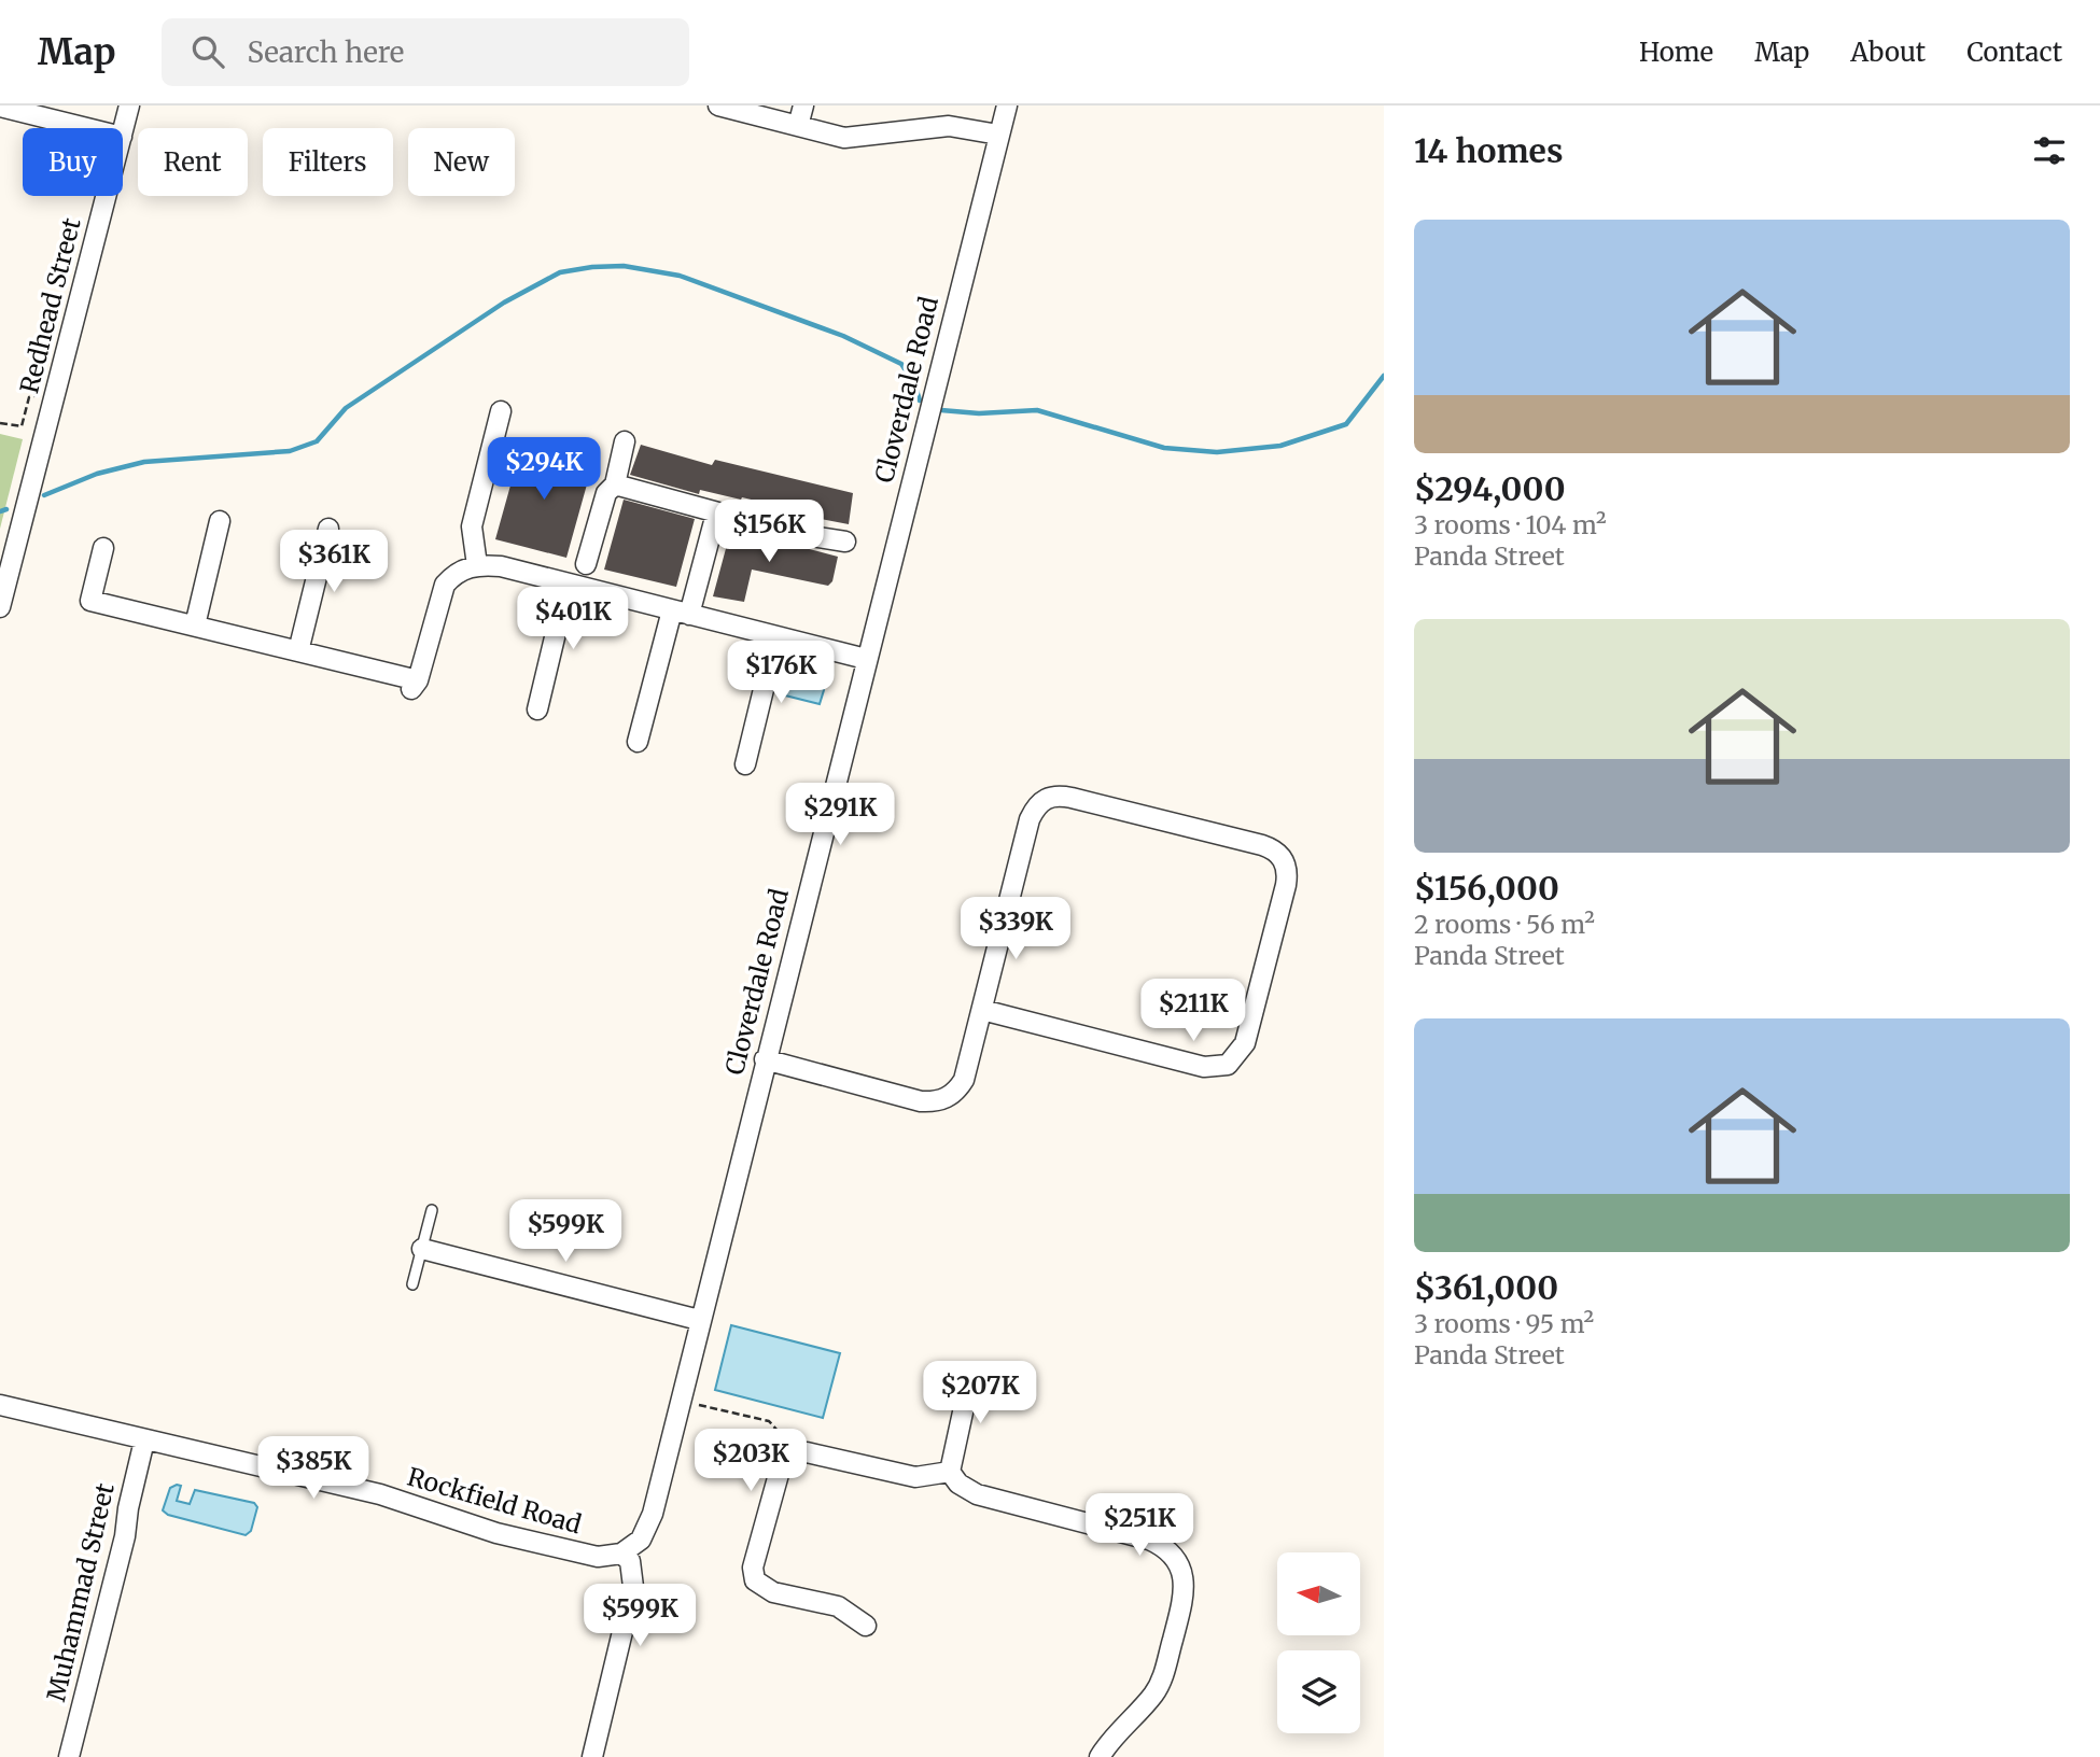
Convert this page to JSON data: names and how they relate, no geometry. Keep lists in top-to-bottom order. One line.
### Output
{"streets":{"street":["Redhead Street","Cloverdale Road","Rockfield Road","Muhammad Street"]},"crossings":[["Cloverdale Road","Rockfield Road"],["Rockfield Road","Muhammad Street"]],"north":"left","page":{"header":"Map","search":"Search here","nav":["Home","Map","About","Contact"],"heading":"14 homes","chip":["Buy","Rent","Filters","New"],"list":[{"name":"$294,000","note":"3 rooms · 104 m² · Panda Street"},{"name":"$156,000","note":"2 rooms · 56 m² · Panda Street"},{"name":"$361,000","note":"3 rooms · 95 m² · Panda Street"}],"price":["$294K","$156K","$361K","$401K","$176K","$291K","$339K","$211K","$599K","$207K","$203K","$385K","$251K","$599K"]}}
